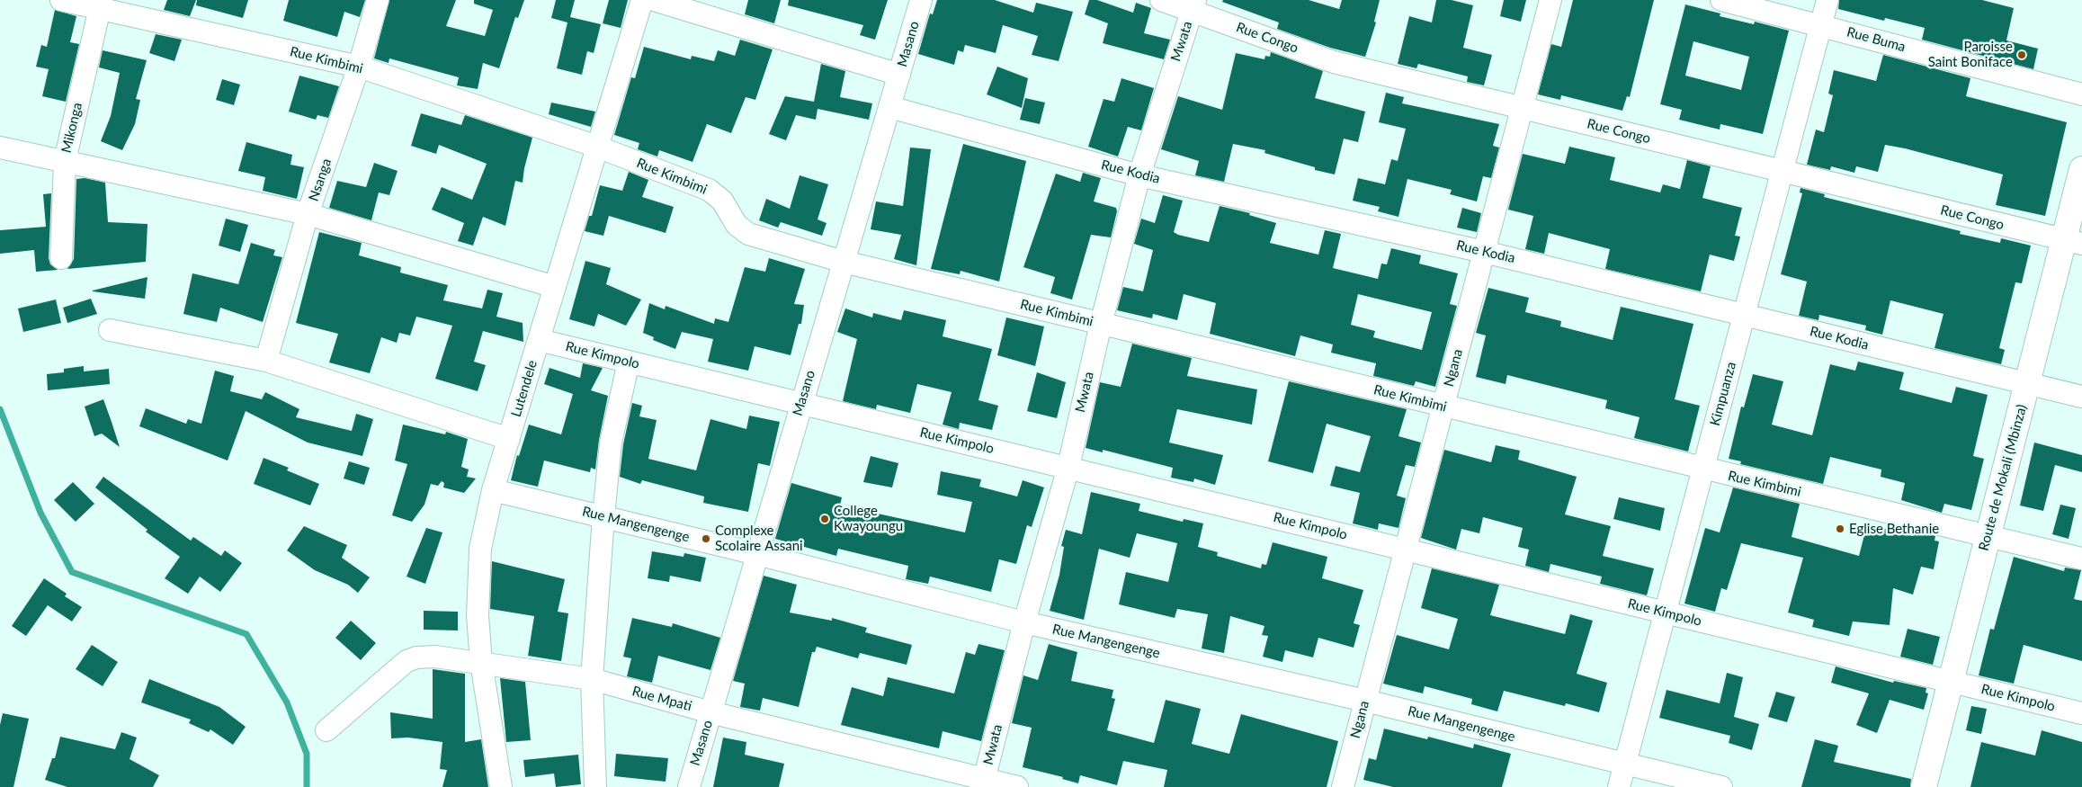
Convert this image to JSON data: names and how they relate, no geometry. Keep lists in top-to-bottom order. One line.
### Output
{"streets":{"street":["Rue Congo","Rue Buma","Mwata","Masano","Rue Kimbimi","Mikonga","Rue Kodia","Nsanga","Rue Kimpolo","Ngana","Lutendele","Kimpuanza","Route de Mokali (Mbinza)","Rue Mangengenge","Rue Mpati"]},"crossings":[["Rue Congo","Mwata"],["Rue Congo","Ngana"],["Rue Congo","Kimpuanza"],["Rue Congo","Route de Mokali (Mbinza)"],["Rue Buma","Kimpuanza"],["Mwata","Rue Kimbimi"],["Mwata","Rue Kodia"],["Mwata","Rue Kimpolo"],["Mwata","Rue Mangengenge"],["Mwata","Rue Mpati"],["Masano","Rue Kimbimi"],["Masano","Rue Kodia"],["Masano","Rue Kimpolo"],["Masano","Rue Mangengenge"],["Masano","Rue Mpati"],["Rue Kimbimi","Mikonga"],["Rue Kimbimi","Nsanga"],["Rue Kimbimi","Ngana"],["Rue Kimbimi","Lutendele"],["Rue Kimbimi","Kimpuanza"],["Rue Kimbimi","Route de Mokali (Mbinza)"],["Rue Kodia","Ngana"],["Rue Kodia","Kimpuanza"],["Rue Kodia","Route de Mokali (Mbinza)"],["Rue Kimpolo","Ngana"],["Rue Kimpolo","Lutendele"],["Rue Kimpolo","Kimpuanza"],["Rue Kimpolo","Route de Mokali (Mbinza)"],["Ngana","Rue Mangengenge"],["Lutendele","Rue Mangengenge"],["Lutendele","Rue Mpati"],["Kimpuanza","Rue Mangengenge"]],"places":["Paroisse Saint Boniface","College Kwayoungu","Eglise Bethanie","Complexe Scolaire Assani"]}
